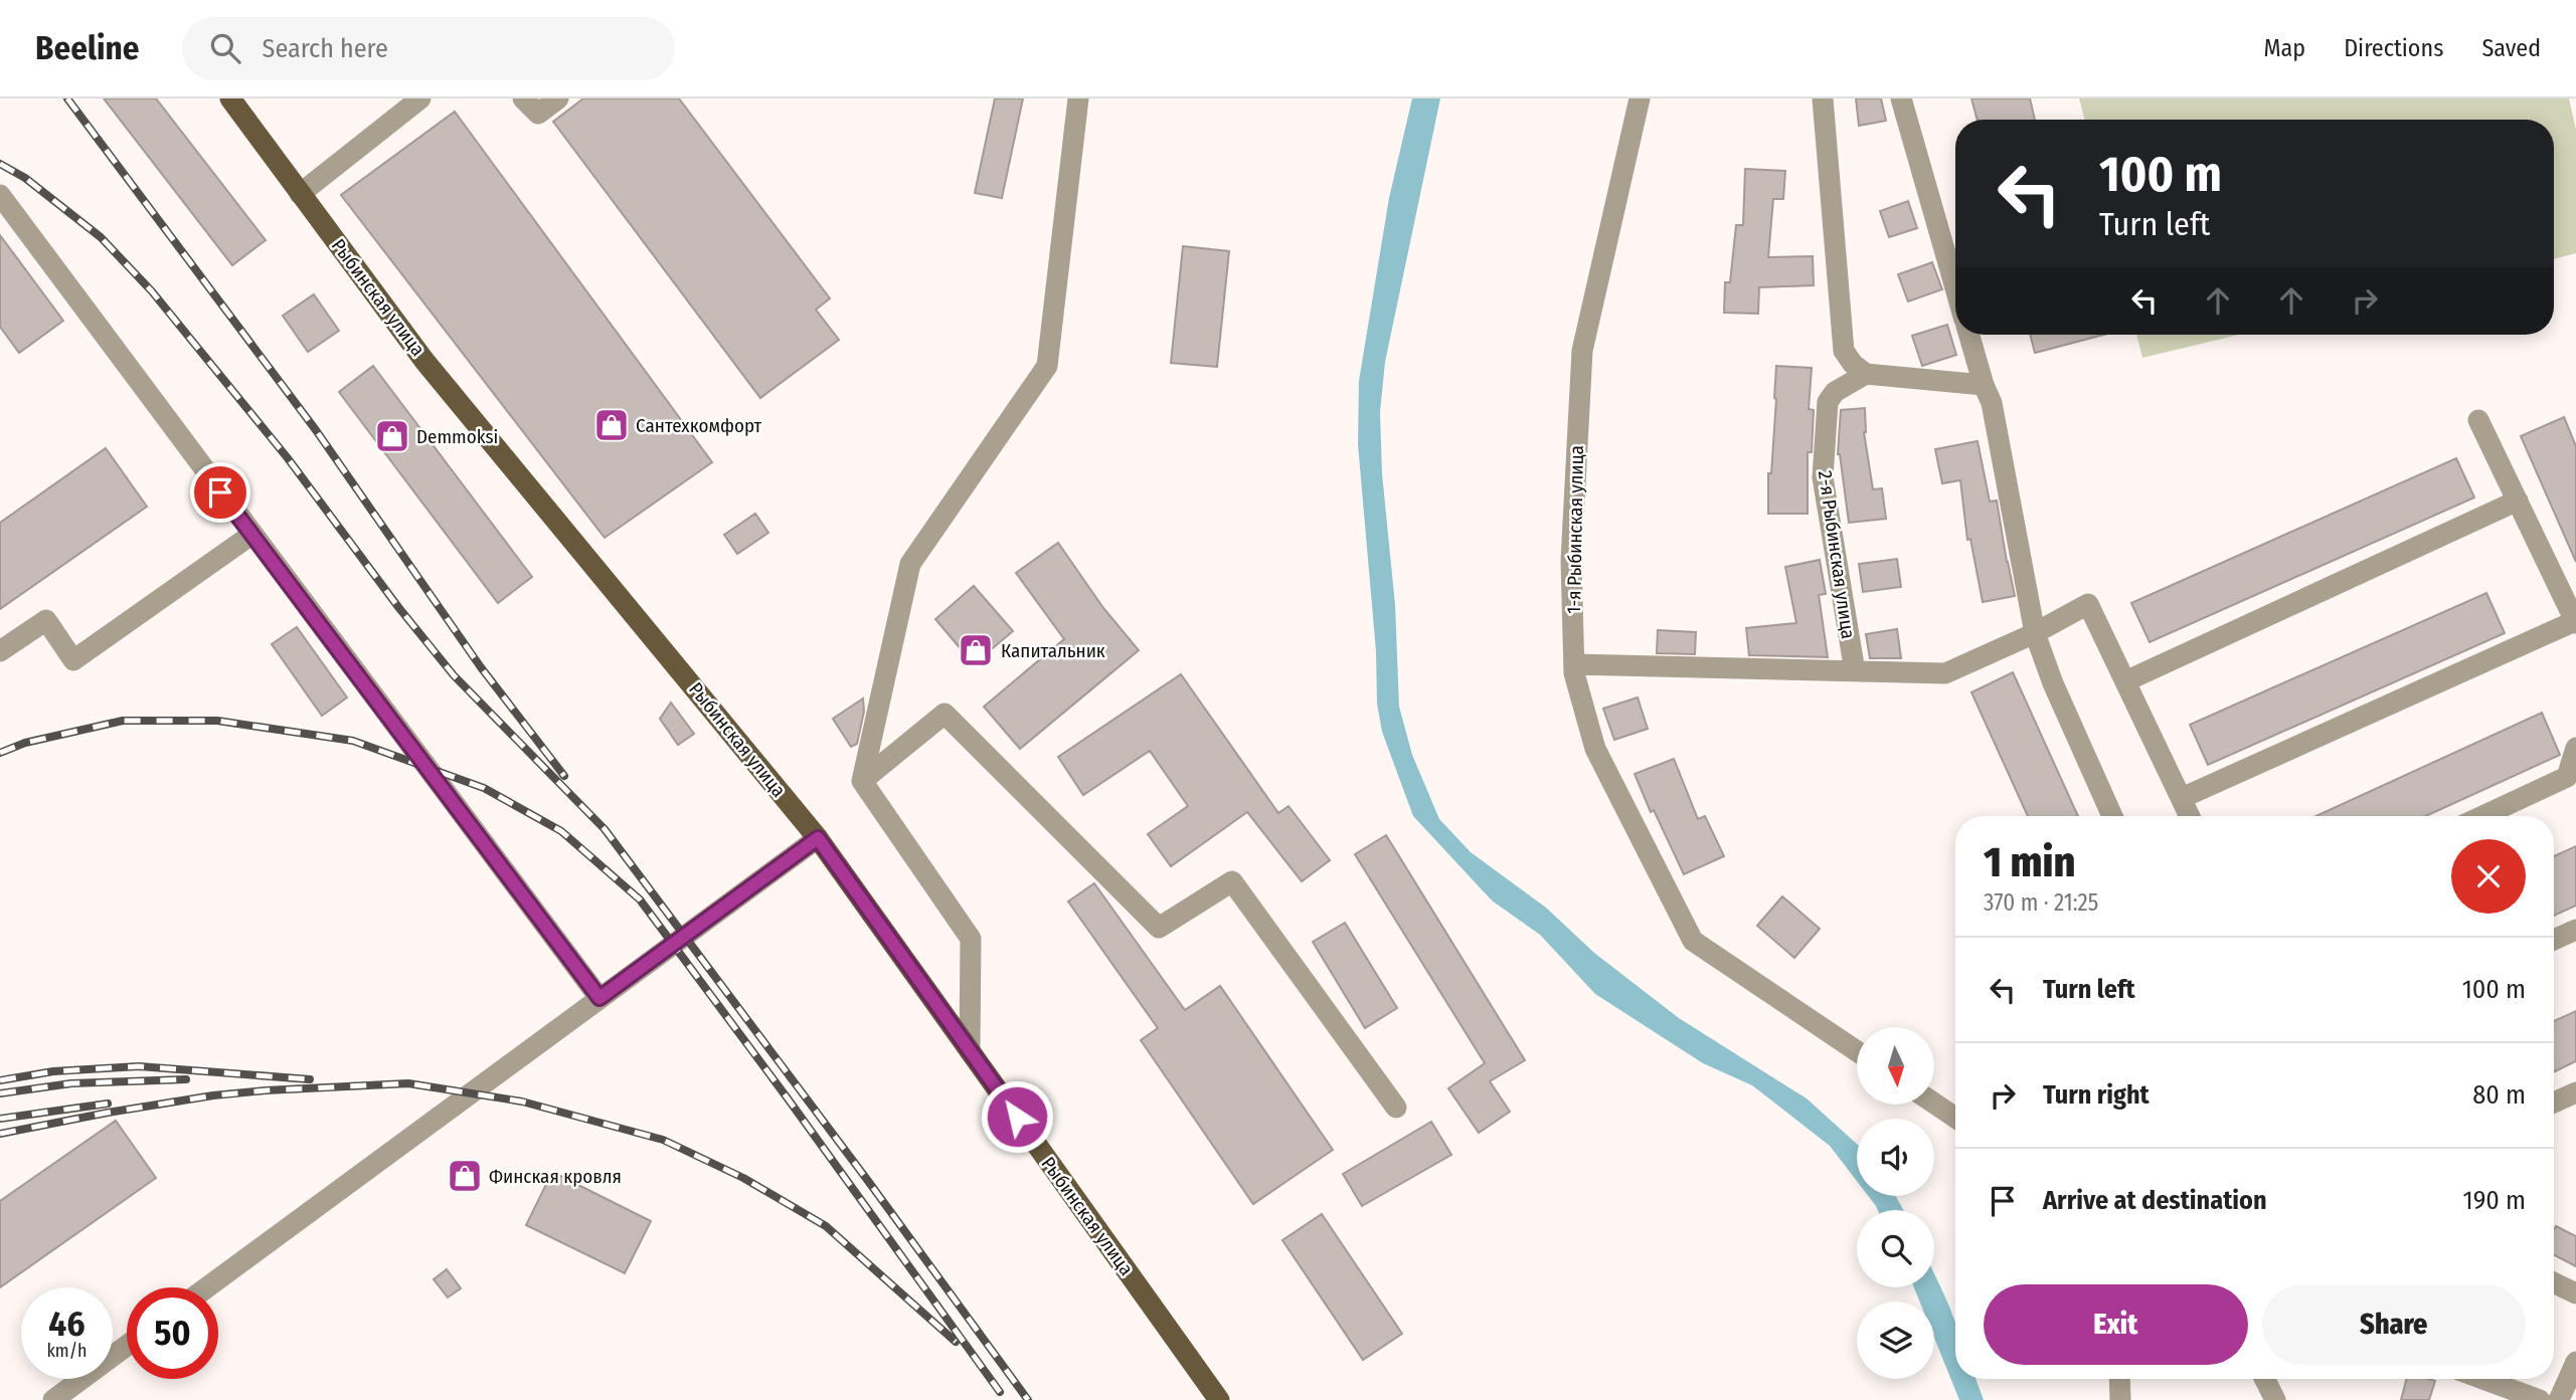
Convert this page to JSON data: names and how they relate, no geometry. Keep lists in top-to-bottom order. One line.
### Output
{"streets":{"main road":["Рыбинская улица"],"street":["1-я Рыбинская улица","2-я Рыбинская улица"]},"places":{"shop":["Сантехкомфорт","Demmoksi","Капитальник","Финская кровля"]},"north":"bottom","page":{"header":"Beeline","search":"Search here","nav":["Map","Directions","Saved"],"turn":["100 m","Turn left"],"heading":["1 min","370 m · 21:25"],"list":[{"name":"Turn left","value":"100 m"},{"name":"Turn right","value":"80 m"},{"name":"Arrive at destination","value":"190 m"}],"buttons":["Exit","Share"],"speed":"46 km/h","limit":"50"}}
